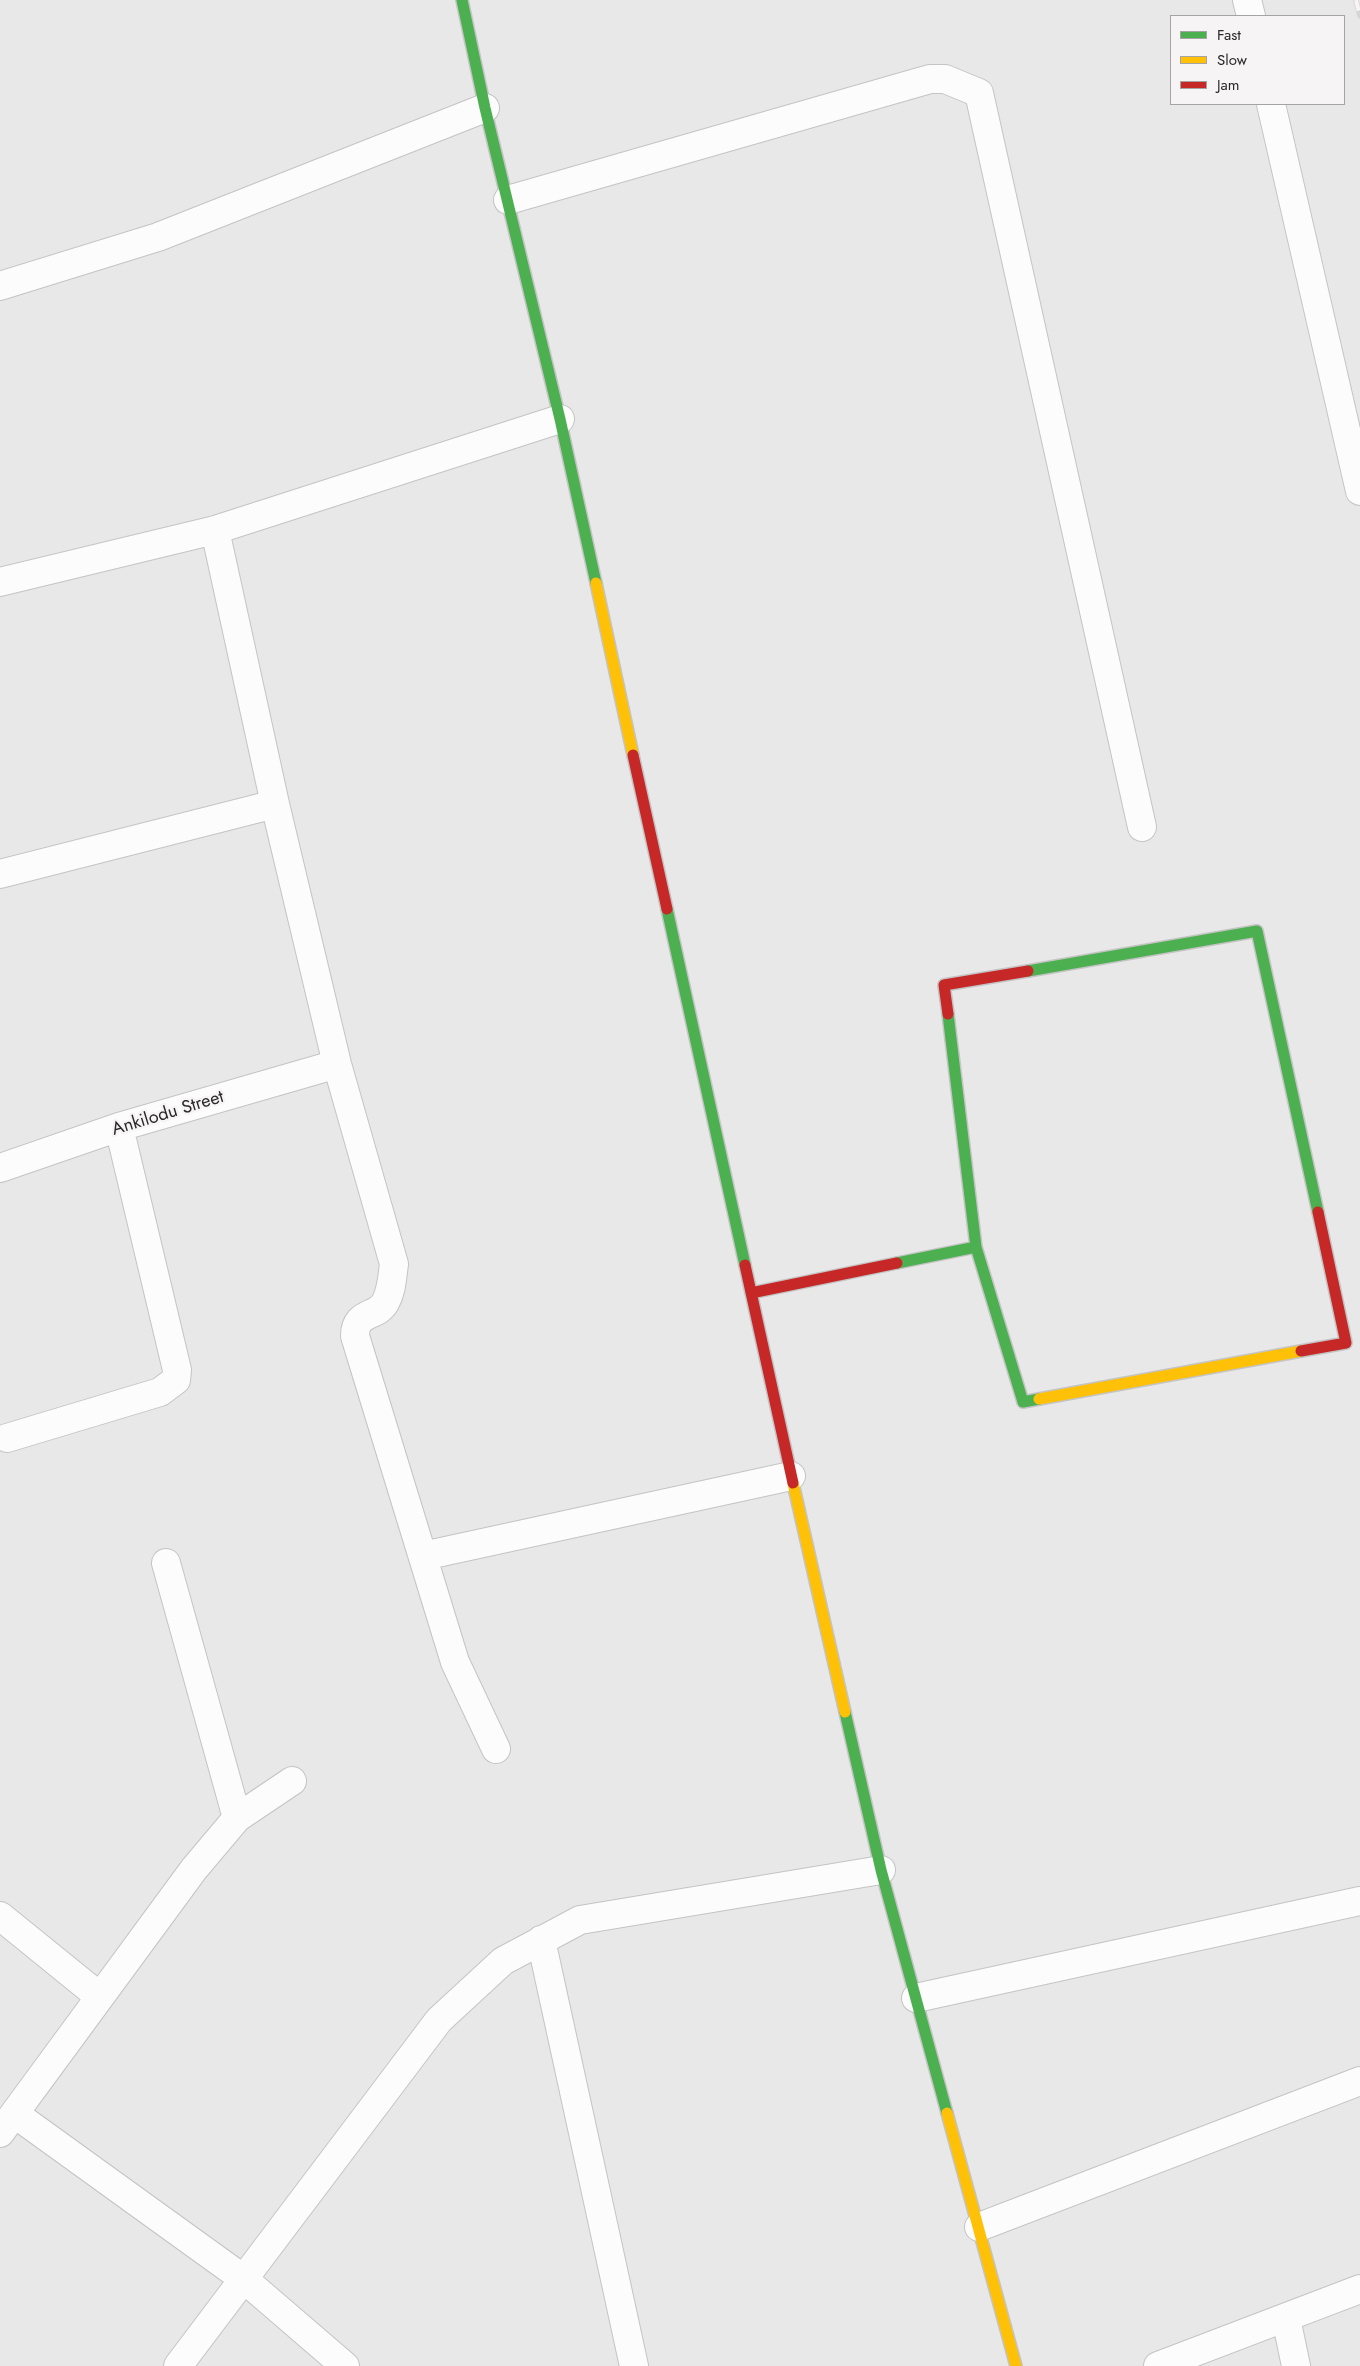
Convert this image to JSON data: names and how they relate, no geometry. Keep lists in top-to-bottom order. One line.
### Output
{"streets":{"street":["Ankilodu Street"]},"legend":["Fast","Slow","Jam"]}
